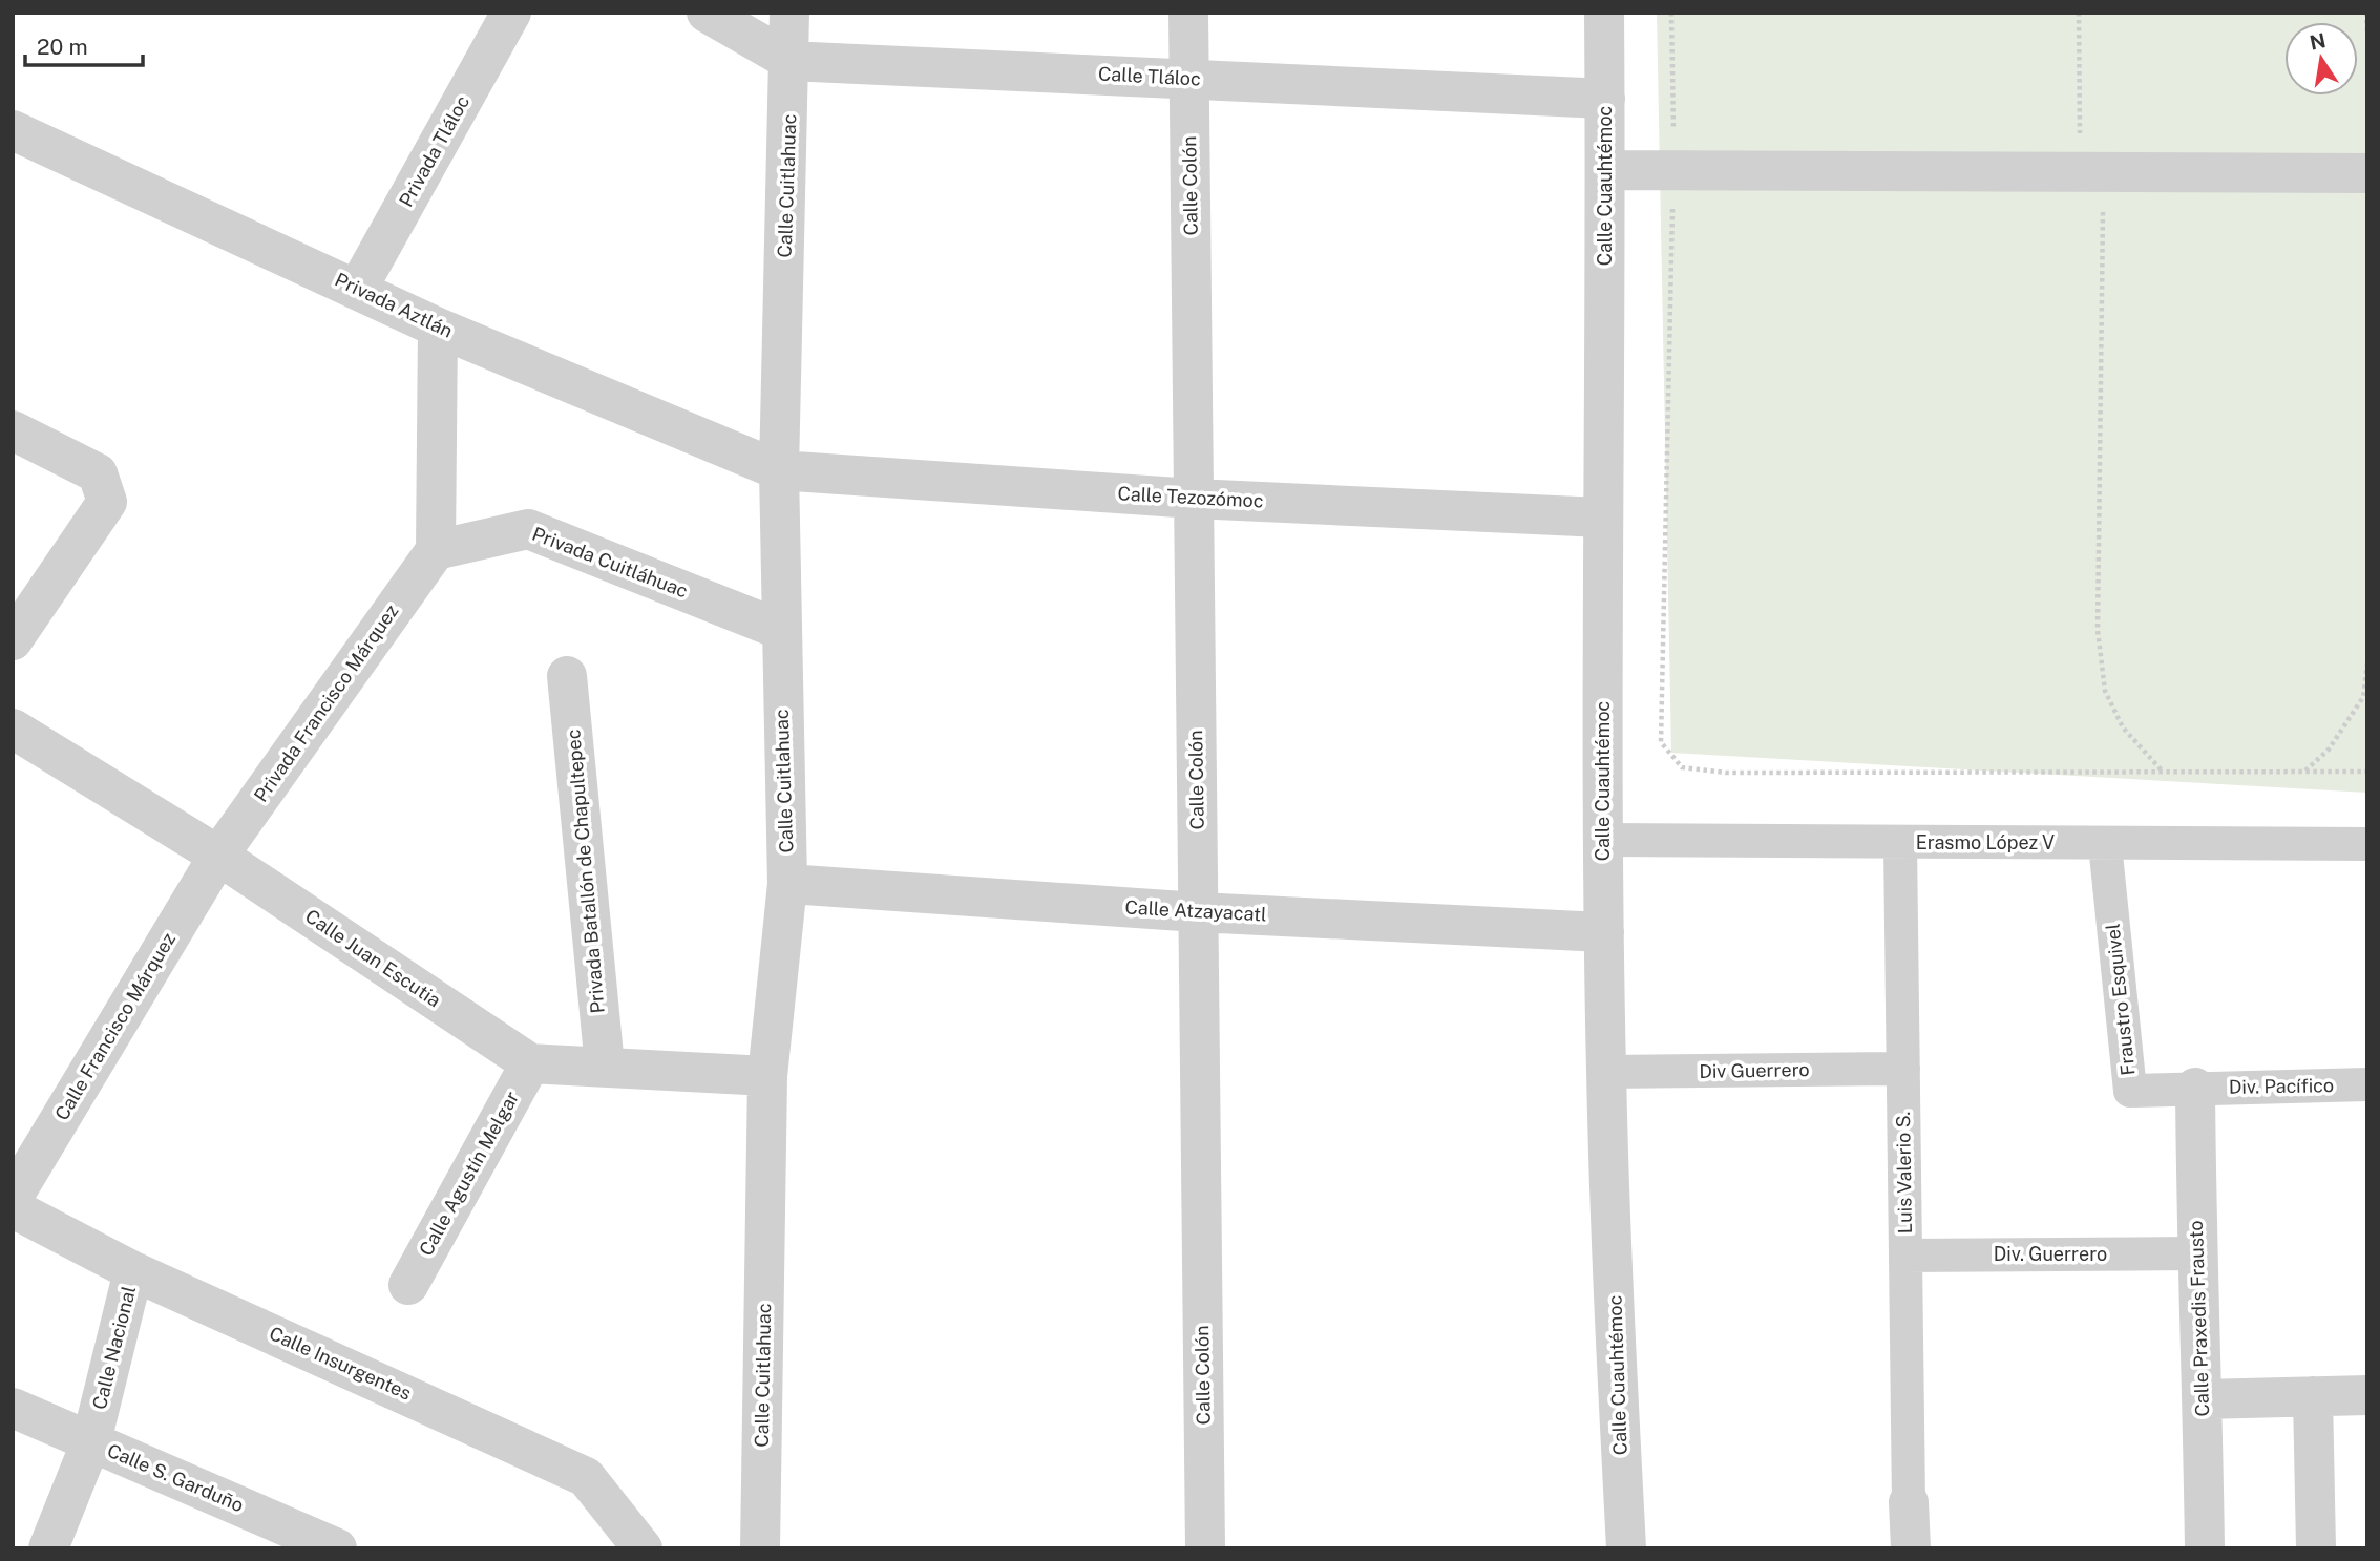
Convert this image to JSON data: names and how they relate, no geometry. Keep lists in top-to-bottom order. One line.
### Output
{"streets":{"street":["Calle Tláloc","Privada Tláloc","Calle Cuitlahuac","Calle Colón","Calle Cuauhtémoc","Privada Aztlán","Calle Tezozómoc","Privada Cuitláhuac","Privada Francisco Márquez","Erasmo López V","Privada Batallón de Chapultepec","Calle Atzayacatl","Calle Juan Escutia","Fraustro Esquivel","Calle Francisco Márquez","Div Guerrero","Div. Pacífico","Luis Valerio S.","Calle Agustín Melgar","Div. Guerrero","Calle Praxedis Frausto","Calle Nacional","Calle Insurgentes","Calle S. Garduño"]},"crossings":[["Calle Tláloc","Calle Cuitlahuac"],["Calle Tláloc","Calle Colón"],["Calle Tláloc","Calle Cuauhtémoc"],["Privada Tláloc","Privada Aztlán"],["Calle Cuitlahuac","Privada Aztlán"],["Calle Cuitlahuac","Calle Tezozómoc"],["Calle Cuitlahuac","Privada Cuitláhuac"],["Calle Cuitlahuac","Calle Atzayacatl"],["Calle Colón","Calle Tezozómoc"],["Calle Colón","Calle Atzayacatl"],["Calle Cuauhtémoc","Calle Tezozómoc"],["Calle Cuauhtémoc","Erasmo López V"],["Calle Cuauhtémoc","Calle Atzayacatl"],["Calle Cuauhtémoc","Div Guerrero"],["Privada Aztlán","Calle Tezozómoc"],["Privada Cuitláhuac","Privada Francisco Márquez"],["Privada Francisco Márquez","Calle Juan Escutia"],["Privada Francisco Márquez","Calle Francisco Márquez"],["Erasmo López V","Fraustro Esquivel"],["Erasmo López V","Luis Valerio S."],["Calle Juan Escutia","Calle Francisco Márquez"],["Calle Juan Escutia","Calle Agustín Melgar"],["Fraustro Esquivel","Div. Pacífico"],["Fraustro Esquivel","Calle Praxedis Frausto"],["Div Guerrero","Luis Valerio S."],["Div. Pacífico","Calle Praxedis Frausto"],["Luis Valerio S.","Div. Guerrero"],["Div. Guerrero","Calle Praxedis Frausto"],["Calle Nacional","Calle Insurgentes"],["Calle Nacional","Calle S. Garduño"]],"scale_bar":"20 m","north":"top"}
